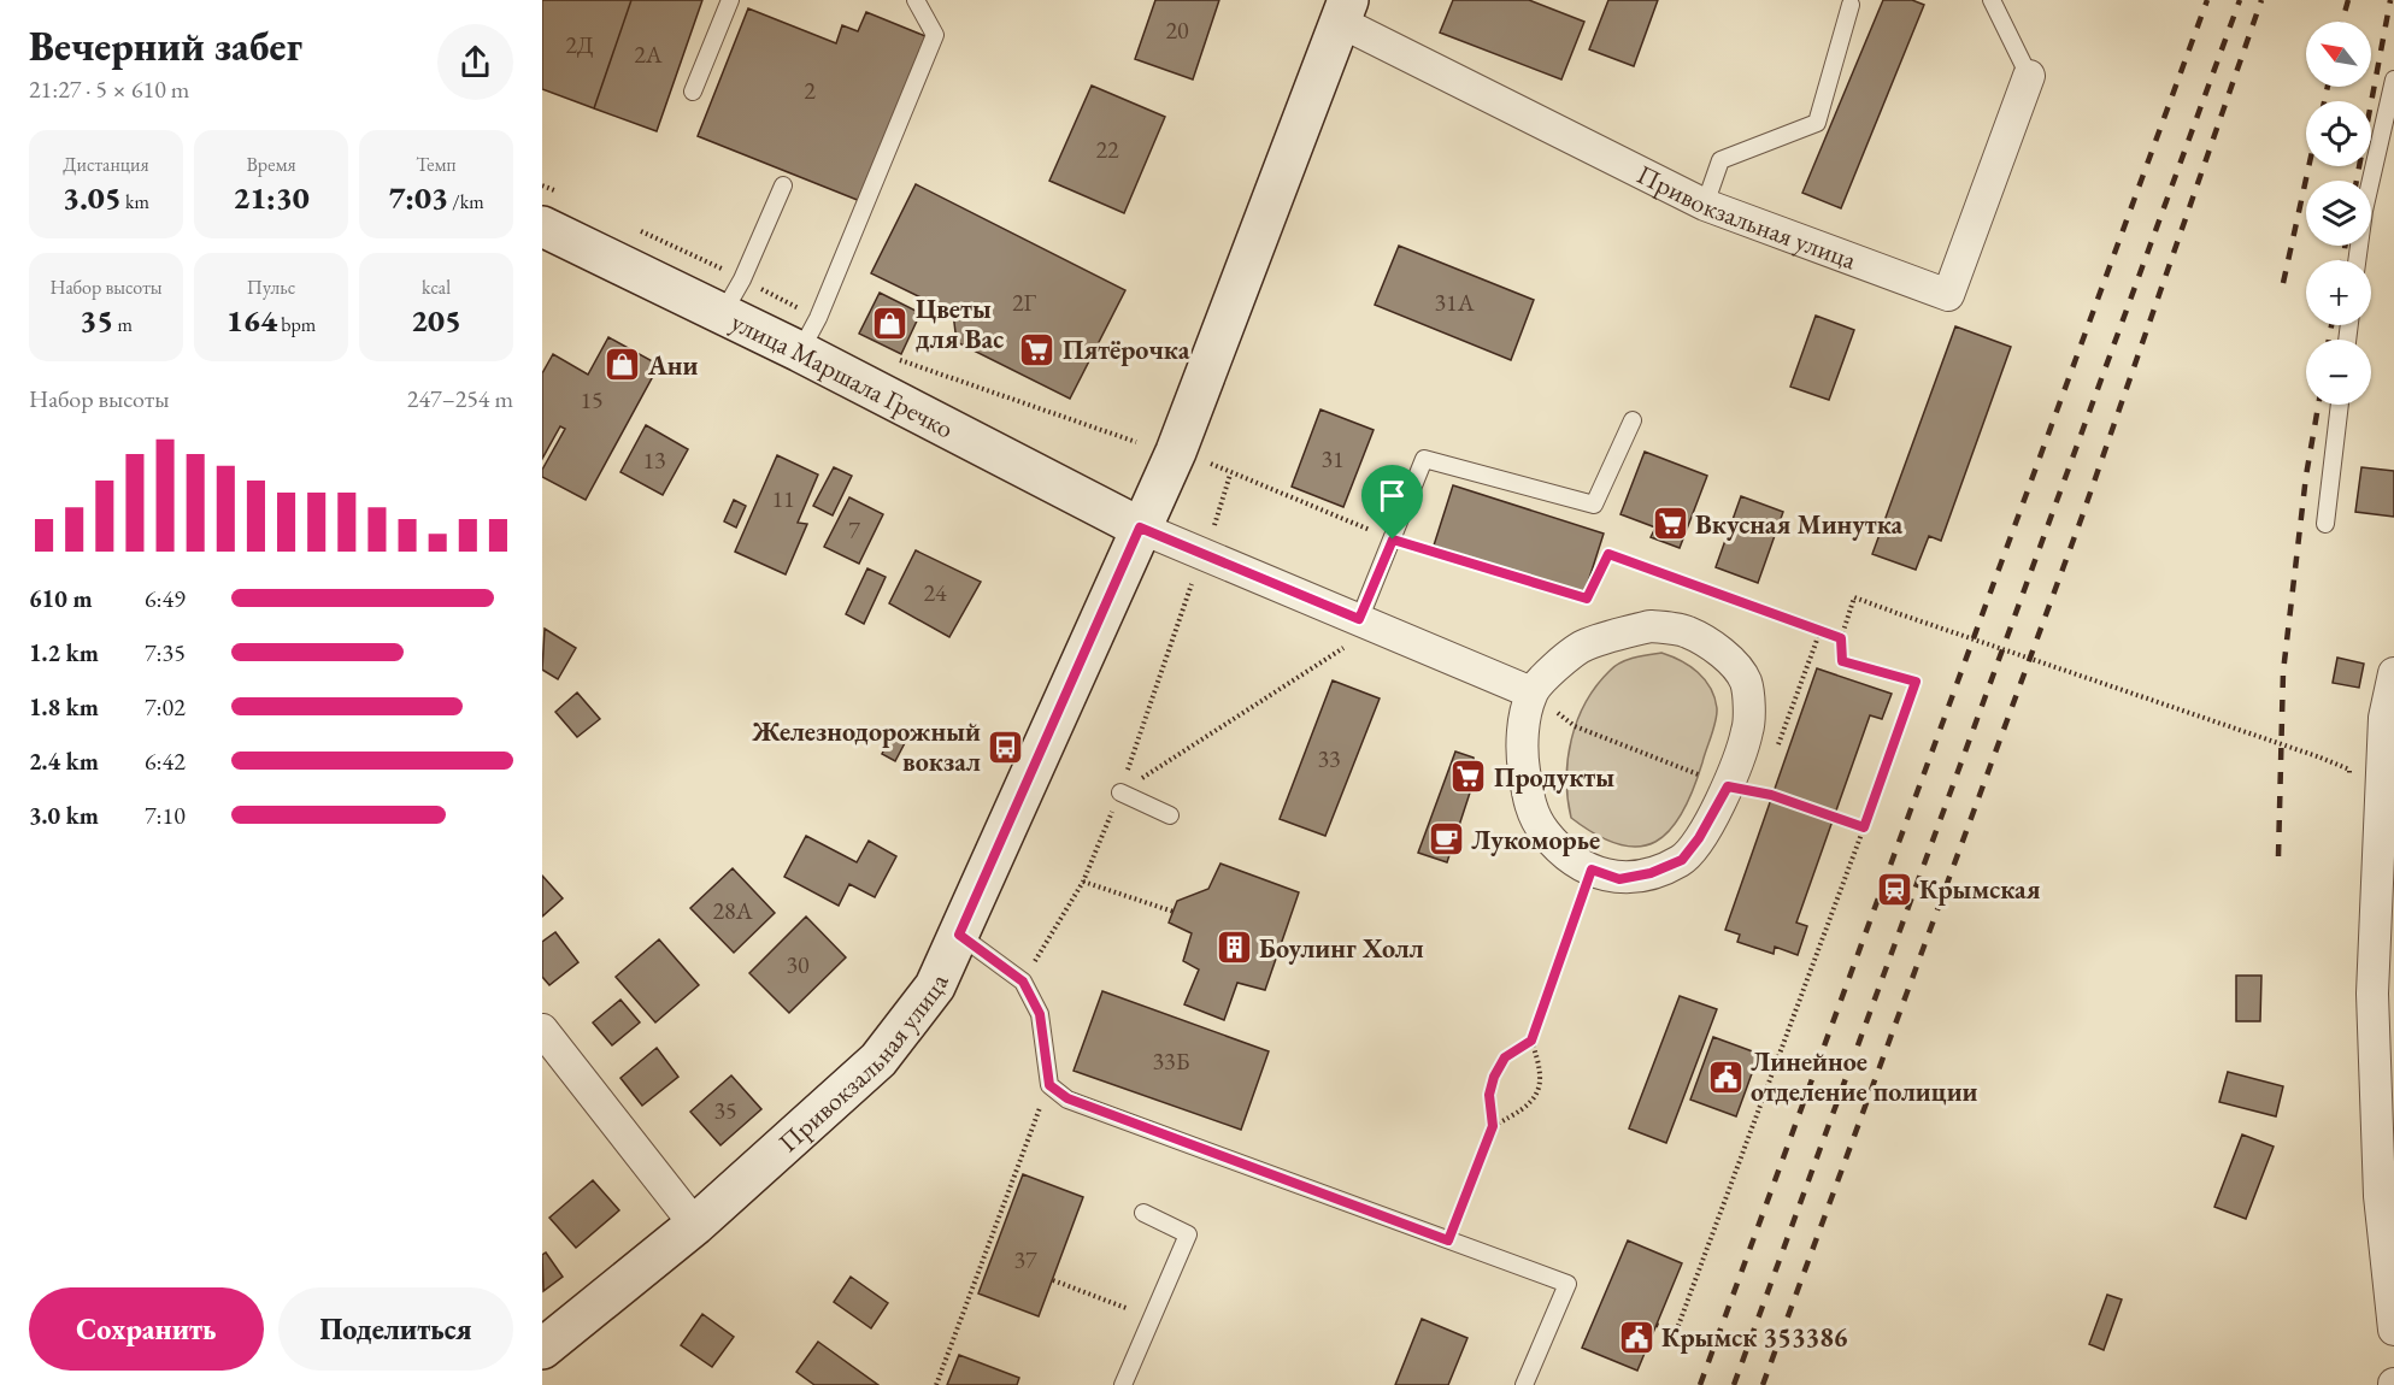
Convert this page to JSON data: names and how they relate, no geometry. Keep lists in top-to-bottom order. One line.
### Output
{"streets":{"main road":["Привокзальная улица","улица Маршала Гречко"]},"crossings":[["Привокзальная улица","улица Маршала Гречко"]],"places":{"shop":["Цветы для Вас","Ани"],"supermarket":["Пятёрочка","Вкусная Минутка","Продукты"],"bus stop":["Железнодорожный вокзал"],"cafe":["Лукоморье"],"station":["Крымская"],"building":["Боулинг Холл"],"public building":["Линейное отделение полиции","Крымск 353386"]},"house_numbers":["20","2Д","2А","2","22","2Г","31А","15","31","13","11","7","24","33","28А","30","33Б","35","37"],"north":"top left","page":{"heading":["Вечерний забег","21:27 · 5 × 610 m"],"map_buttons":["+","−"],"stats":[["Дистанция","3.05 km"],["Время","21:30"],["Темп","7:03 /km"],["Набор высоты","35 m"],["Пульс","164 bpm"],["kcal","205"]],"chart":["Набор высоты","247–254 m"],"list":[{"name":"610 m","note":"6:49"},{"name":"1.2 km","note":"7:35"},{"name":"1.8 km","note":"7:02"},{"name":"2.4 km","note":"6:42"},{"name":"3.0 km","note":"7:10"}],"buttons":["Сохранить","Поделиться"]}}
